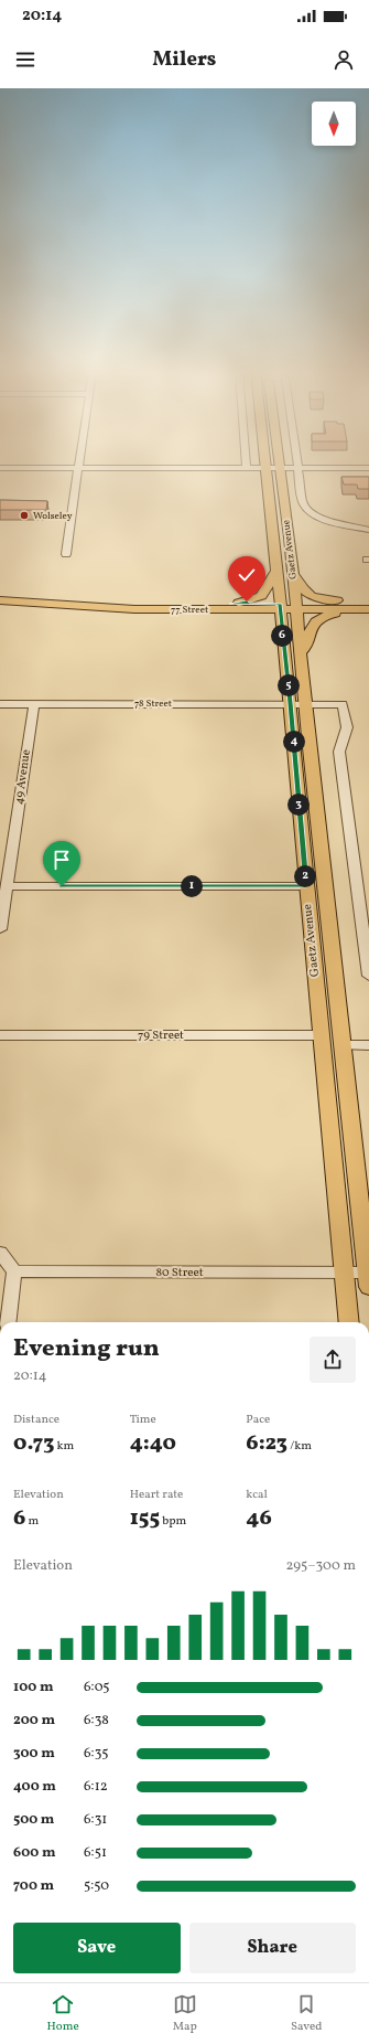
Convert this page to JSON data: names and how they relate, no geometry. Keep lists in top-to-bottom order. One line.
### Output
{"streets":{"main road":["Gaetz Avenue","77 Street"],"street":["78 Street","49 Avenue","79 Street","80 Street"]},"crossings":[["Gaetz Avenue","77 Street"],["Gaetz Avenue","78 Street"],["Gaetz Avenue","79 Street"],["Gaetz Avenue","80 Street"],["78 Street","49 Avenue"]],"places":["Wolseley"],"north":"bottom","page":{"status":"20:14","header":"Milers","pins":["6","5","4","3","2","1"],"heading":["Evening run","20:14"],"stats":[["Distance","0.73 km"],["Time","4:40"],["Pace","6:23 /km"],["Elevation","6 m"],["Heart rate","155 bpm"],["kcal","46"]],"chart":["Elevation","295–300 m"],"list":[{"name":"100 m","note":"6:05"},{"name":"200 m","note":"6:38"},{"name":"300 m","note":"6:35"},{"name":"400 m","note":"6:12"},{"name":"500 m","note":"6:31"},{"name":"600 m","note":"6:51"},{"name":"700 m","note":"5:50"}],"buttons":["Save","Share"],"tabs":["Home","Map","Saved"]}}
